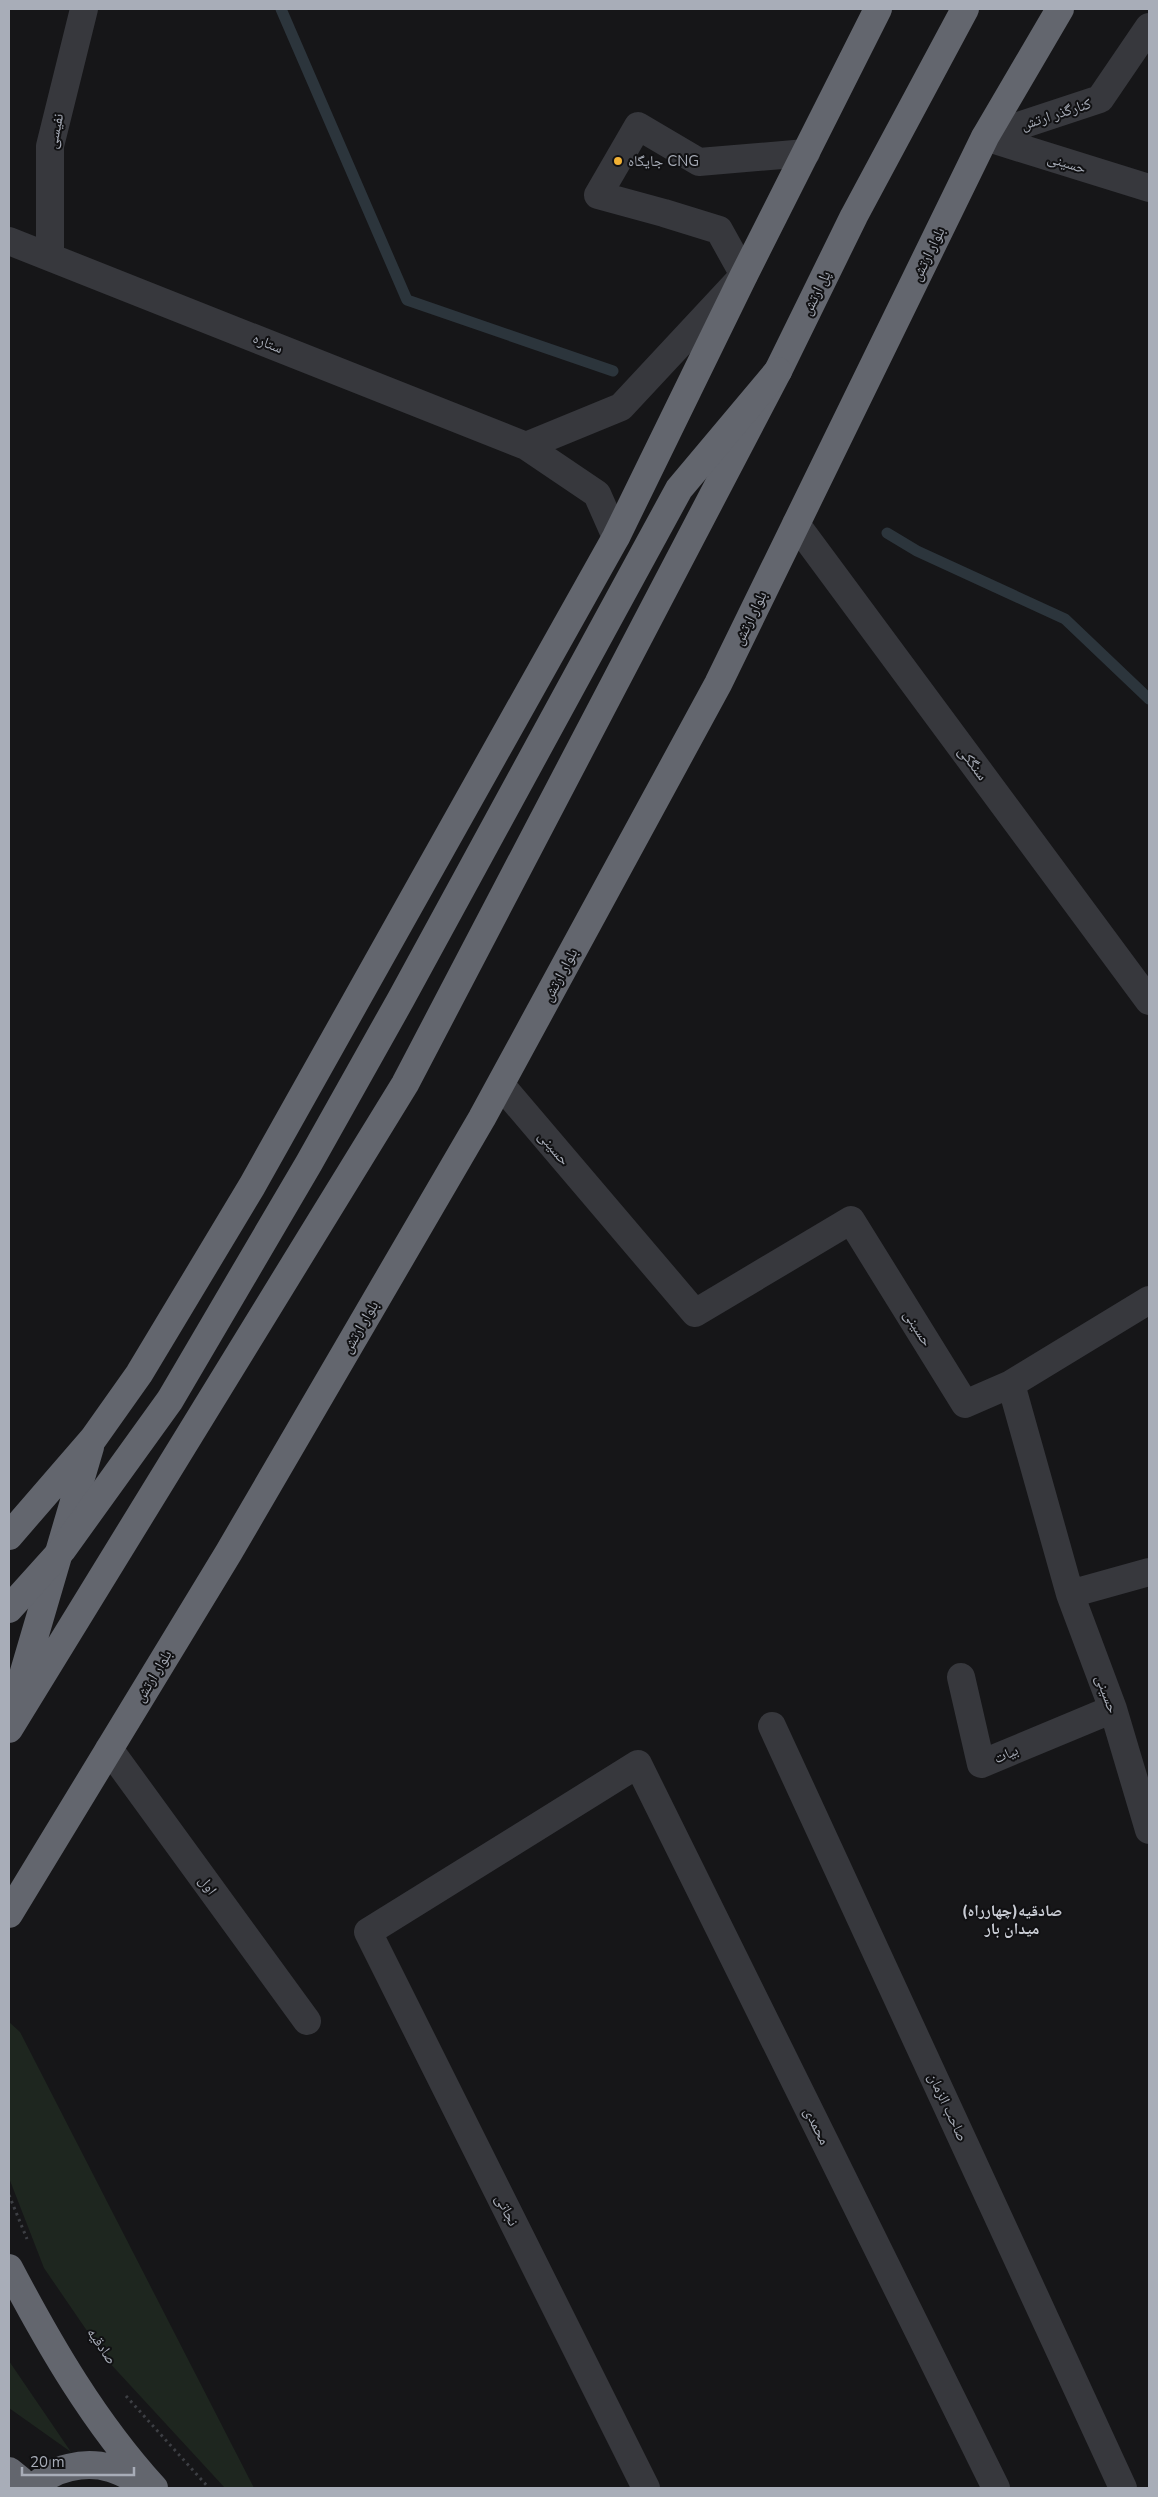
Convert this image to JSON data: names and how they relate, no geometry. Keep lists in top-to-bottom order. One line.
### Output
{"streets":{"highway":["بلوار ارتش","پل ارتش"],"street":["کنارگذر ارتش","نفیسی","حسینی","ستاره","سنگکی","بیات","اول","صاحب الزمان","محمدی","نجاتی"]},"crossings":[["کنارگذر ارتش","حسینی"],["کنارگذر ارتش","بلوار ارتش"],["نفیسی","ستاره"],["حسینی","بلوار ارتش"],["حسینی","بیات"],["بلوار ارتش","سنگکی"],["بلوار ارتش","اول"],["محمدی","نجاتی"]],"districts":["(صادقیه(چهارراه میدان بار"],"places":["جایگاه CNG"],"scale_bar":"20 m"}
